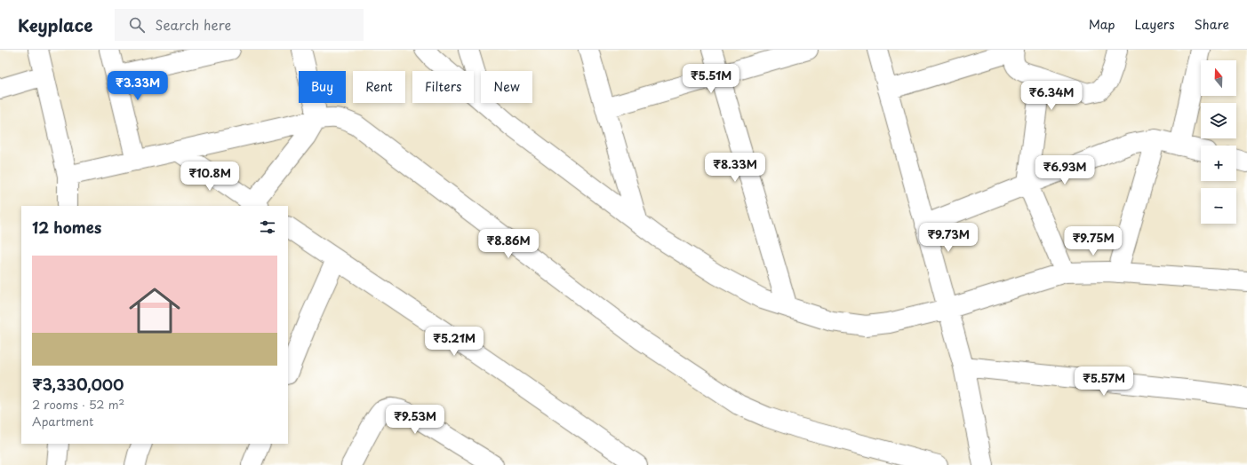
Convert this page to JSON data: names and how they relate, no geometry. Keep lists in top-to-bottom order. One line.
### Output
{"north":"top","page":{"header":"Keyplace","search":"Search here","nav":["Map","Layers","Share"],"map_buttons":["+","−"],"price":["₹5.51M","₹3.33M","₹6.34M","₹8.33M","₹6.93M","₹10.8M","₹9.73M","₹9.75M","₹8.86M","₹5.21M","₹5.57M","₹9.53M"],"chip":["Buy","Rent","Filters","New"],"heading":"12 homes","list":[{"name":"₹3,330,000","note":"2 rooms · 52 m² · Apartment"}]}}
